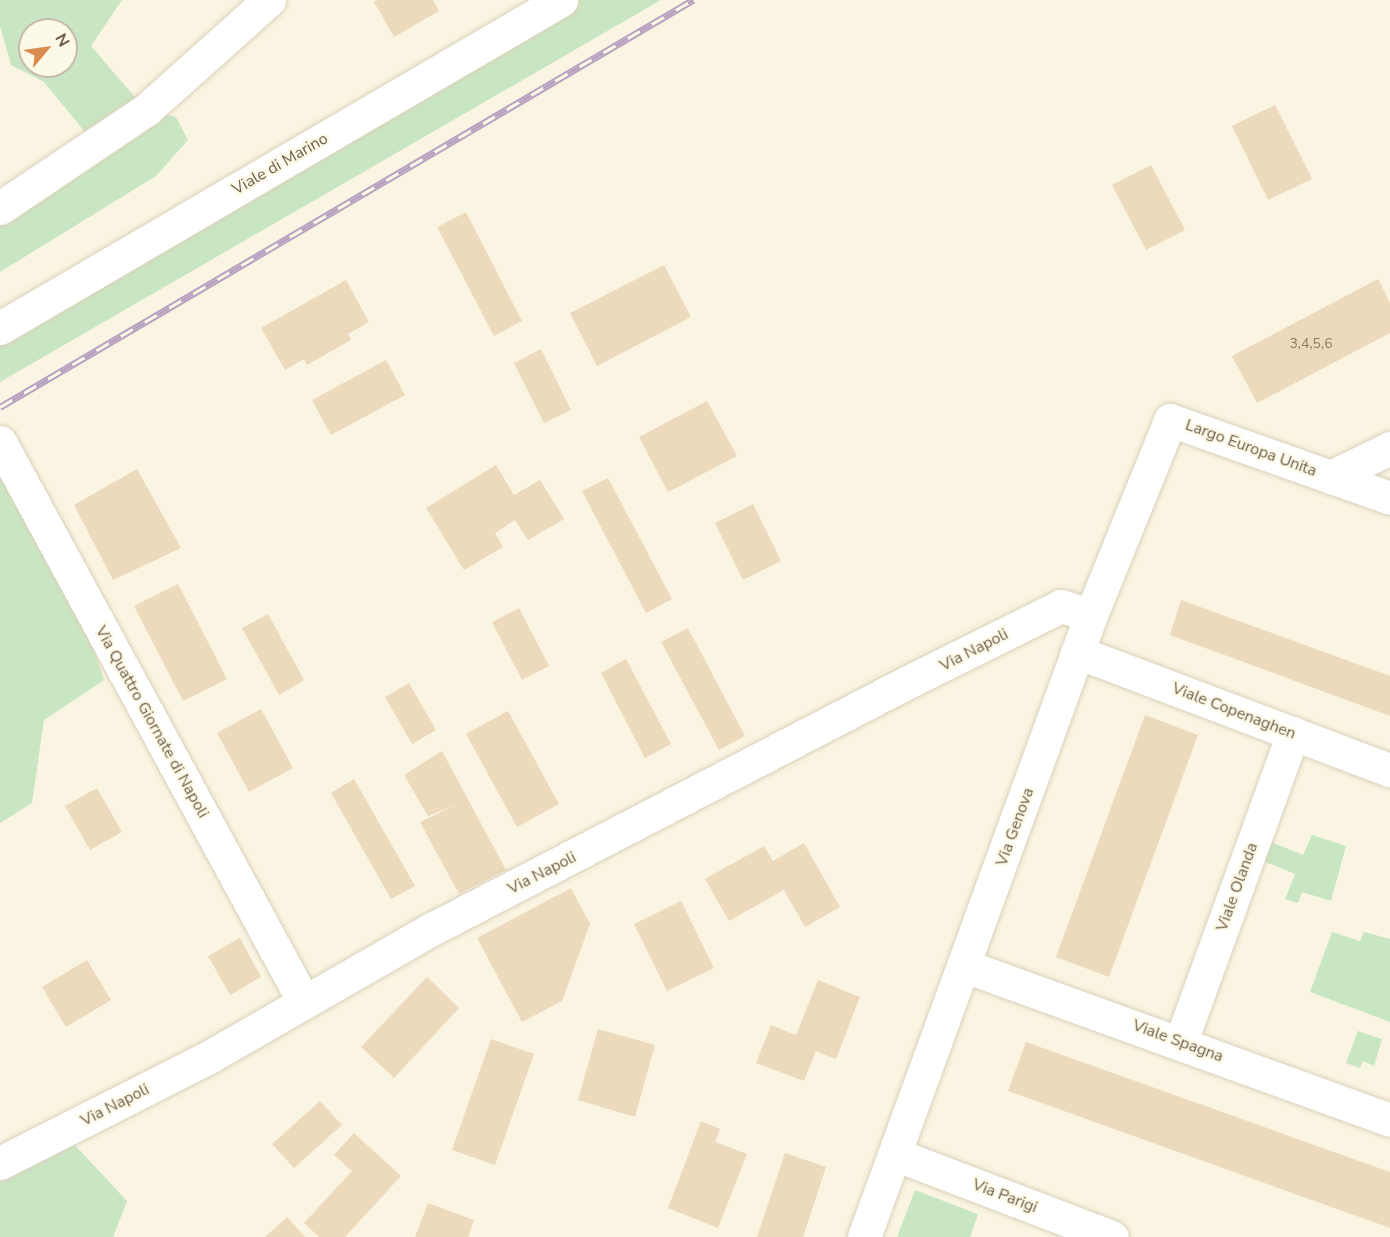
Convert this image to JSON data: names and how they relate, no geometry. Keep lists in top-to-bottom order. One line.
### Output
{"streets":{"street":["Viale di Marino","Largo Europa Unita","Via Napoli","Viale Copenaghen","Via Quattro Giornate di Napoli","Via Genova","Viale Olanda","Viale Spagna","Via Parigi"]},"crossings":[["Largo Europa Unita","Via Genova"],["Via Napoli","Via Quattro Giornate di Napoli"],["Via Napoli","Via Genova"],["Viale Copenaghen","Via Genova"],["Viale Copenaghen","Viale Olanda"],["Via Genova","Viale Spagna"],["Via Genova","Via Parigi"],["Viale Olanda","Viale Spagna"]],"house_numbers":["3,4,5,6"],"north":"top right"}
